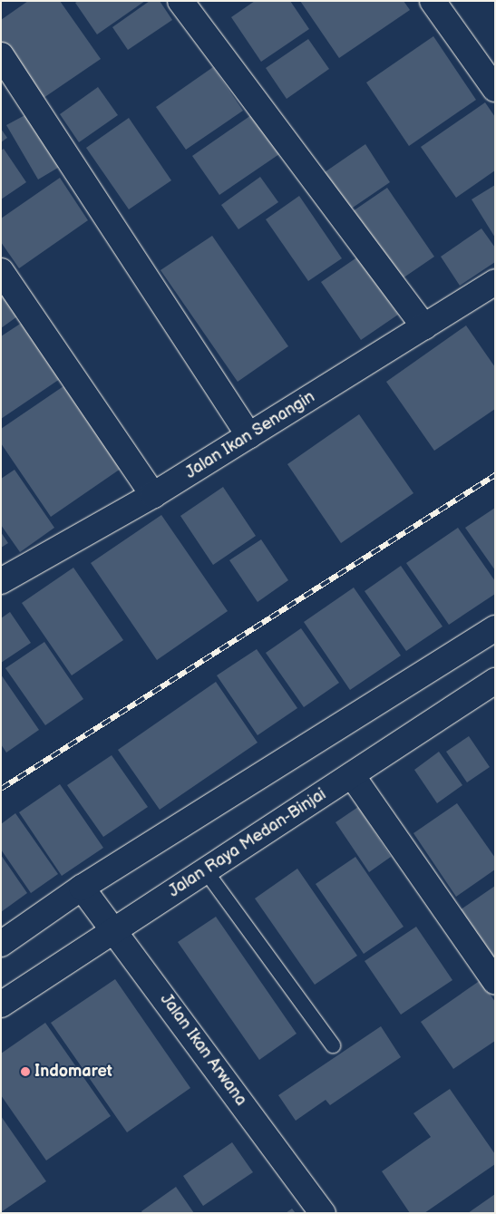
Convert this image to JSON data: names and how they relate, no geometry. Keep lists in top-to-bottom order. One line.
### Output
{"streets":{"street":["Jalan Ikan Senangin","Jalan Raya Medan-Binjai","Jalan Ikan Arwana"]},"crossings":[["Jalan Raya Medan-Binjai","Jalan Ikan Arwana"]],"places":["Indomaret"]}
